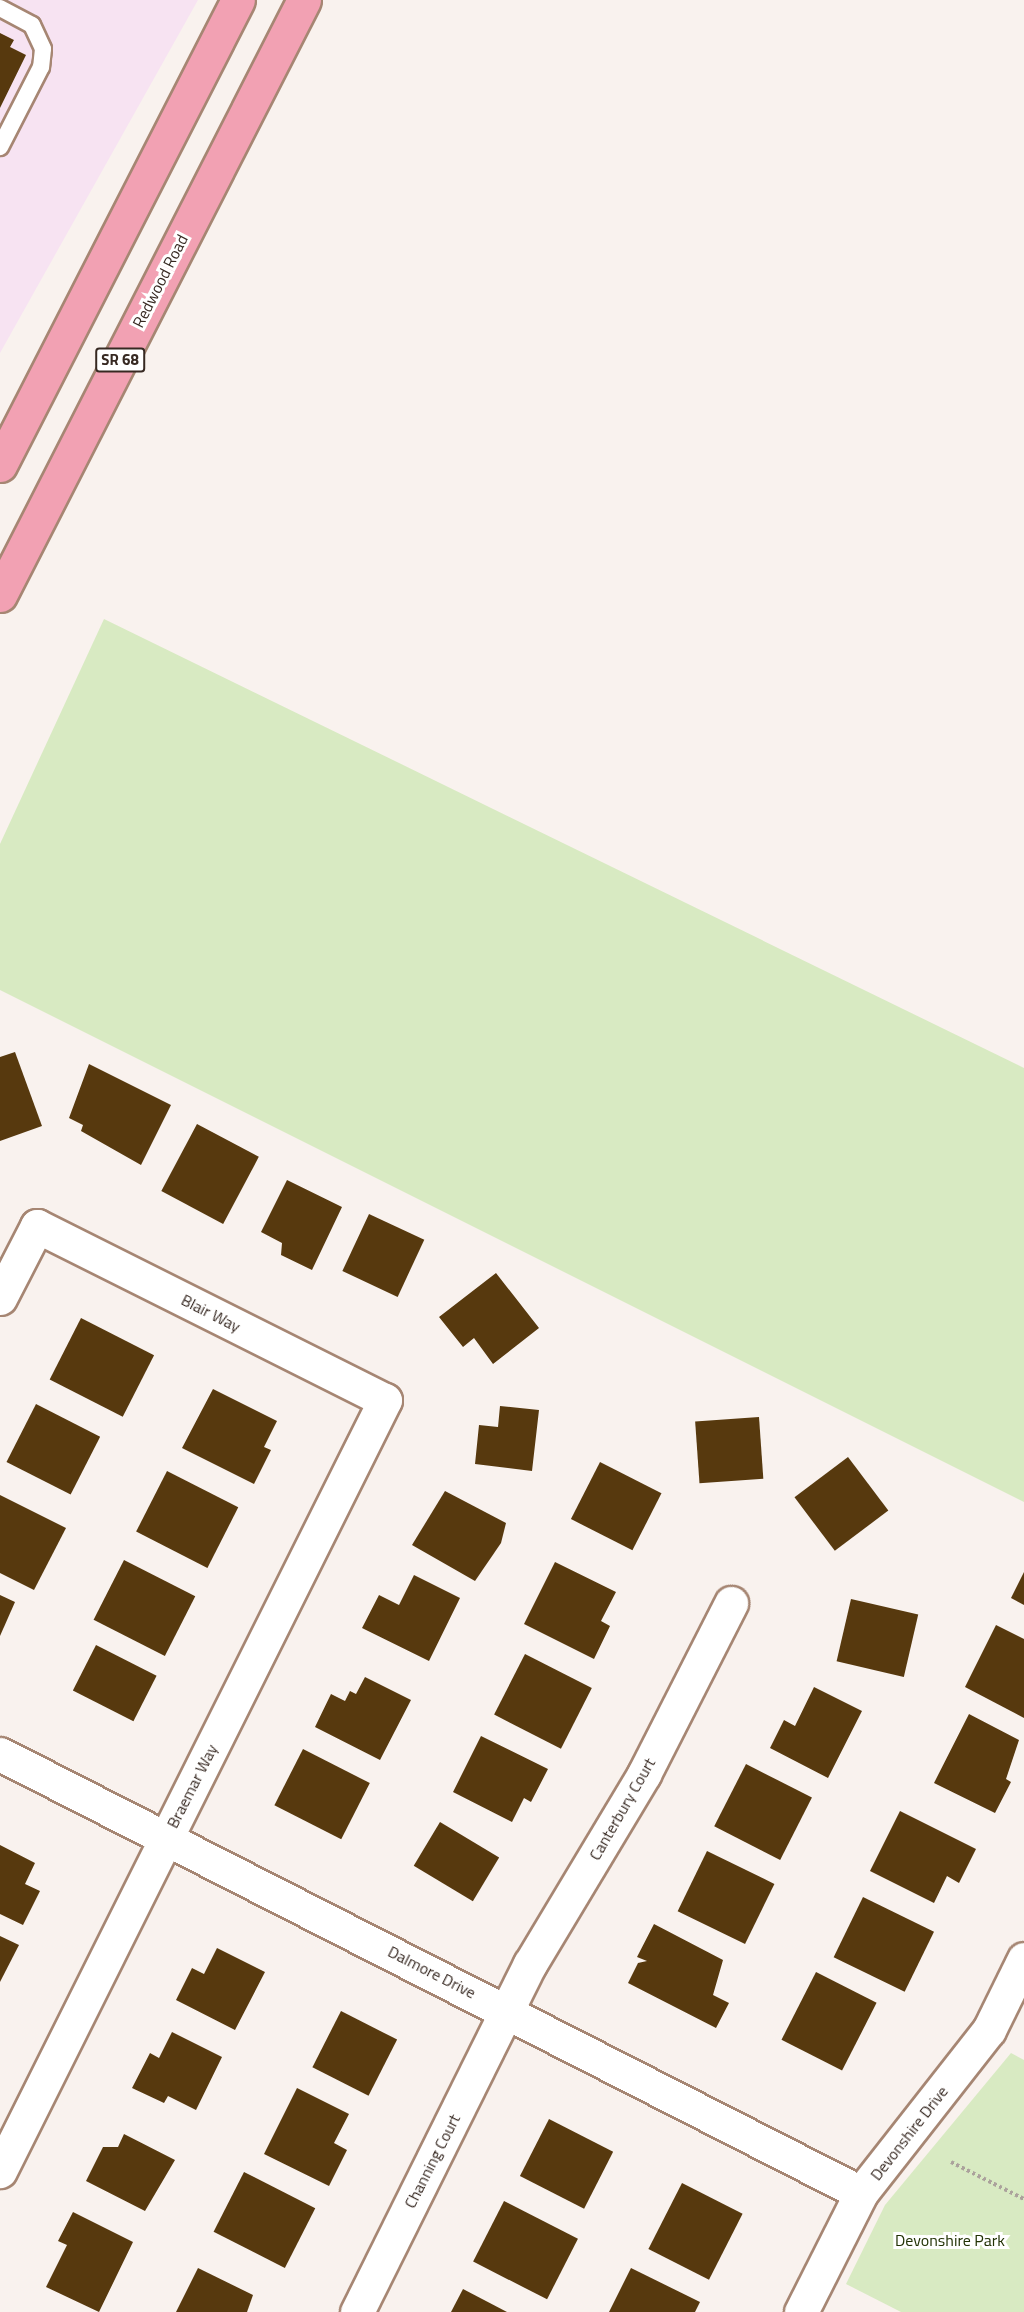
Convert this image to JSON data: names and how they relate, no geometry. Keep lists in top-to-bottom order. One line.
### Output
{"streets":{"main road":["Redwood Road","SR 68"],"street":["Blair Way","Braemar Way","Canterbury Court","Dalmore Drive","Devonshire Drive","Channing Court"]},"crossings":[["Blair Way","Braemar Way"],["Braemar Way","Dalmore Drive"],["Canterbury Court","Dalmore Drive"],["Canterbury Court","Channing Court"],["Dalmore Drive","Devonshire Drive"],["Dalmore Drive","Channing Court"]],"parks":["Devonshire Park"]}
